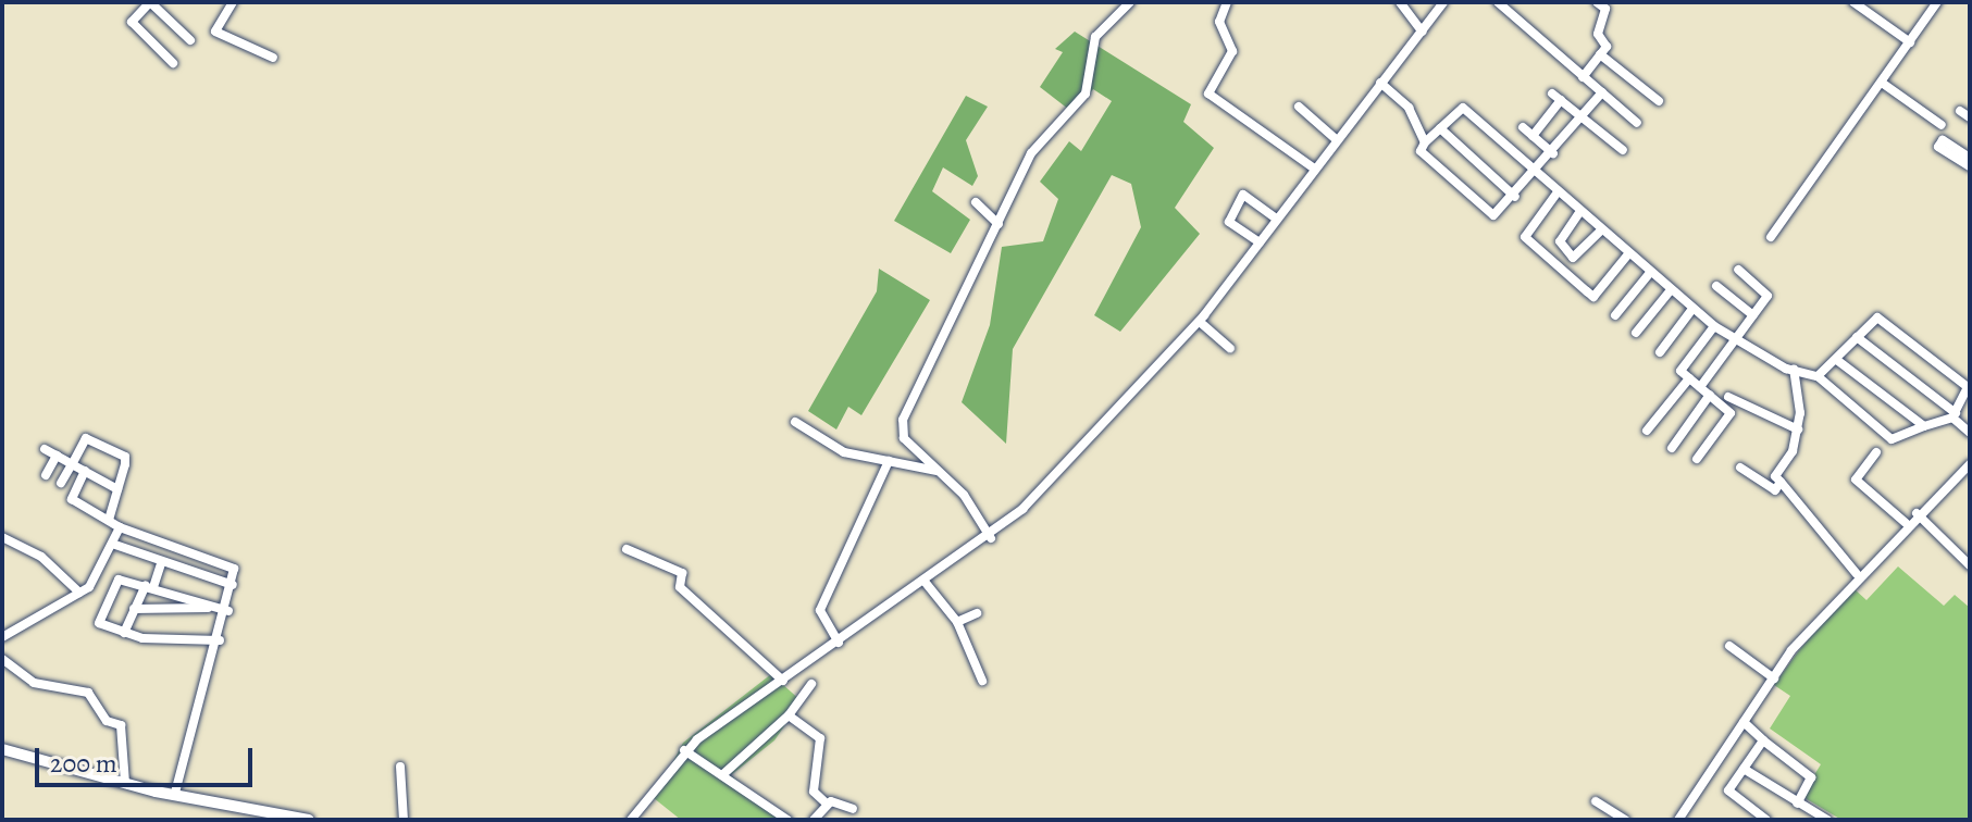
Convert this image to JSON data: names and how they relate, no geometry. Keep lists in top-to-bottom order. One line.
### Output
{"scale_bar":"200 m"}
